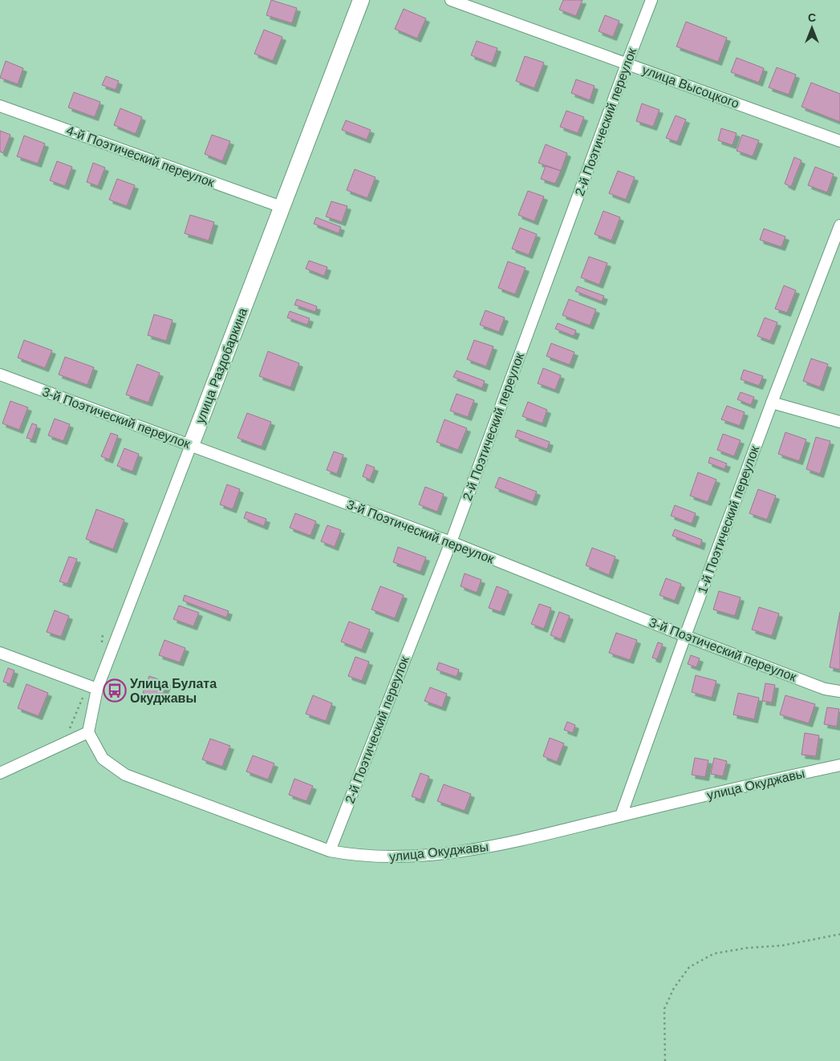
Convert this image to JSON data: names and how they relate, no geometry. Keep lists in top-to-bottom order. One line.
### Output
{"streets":{"street":["улица Высоцкого","2-й Поэтический переулок","4-й Поэтический переулок","улица Раздобаркина","3-й Поэтический переулок","1-й Поэтический переулок","улица Окуджавы"]},"crossings":[["улица Высоцкого","2-й Поэтический переулок"],["2-й Поэтический переулок","3-й Поэтический переулок"],["2-й Поэтический переулок","улица Окуджавы"],["4-й Поэтический переулок","улица Раздобаркина"],["улица Раздобаркина","3-й Поэтический переулок"],["улица Раздобаркина","улица Окуджавы"],["3-й Поэтический переулок","1-й Поэтический переулок"],["1-й Поэтический переулок","улица Окуджавы"]],"places":{"bus stop":["Улица Булата Окуджавы"]},"north":"top"}
